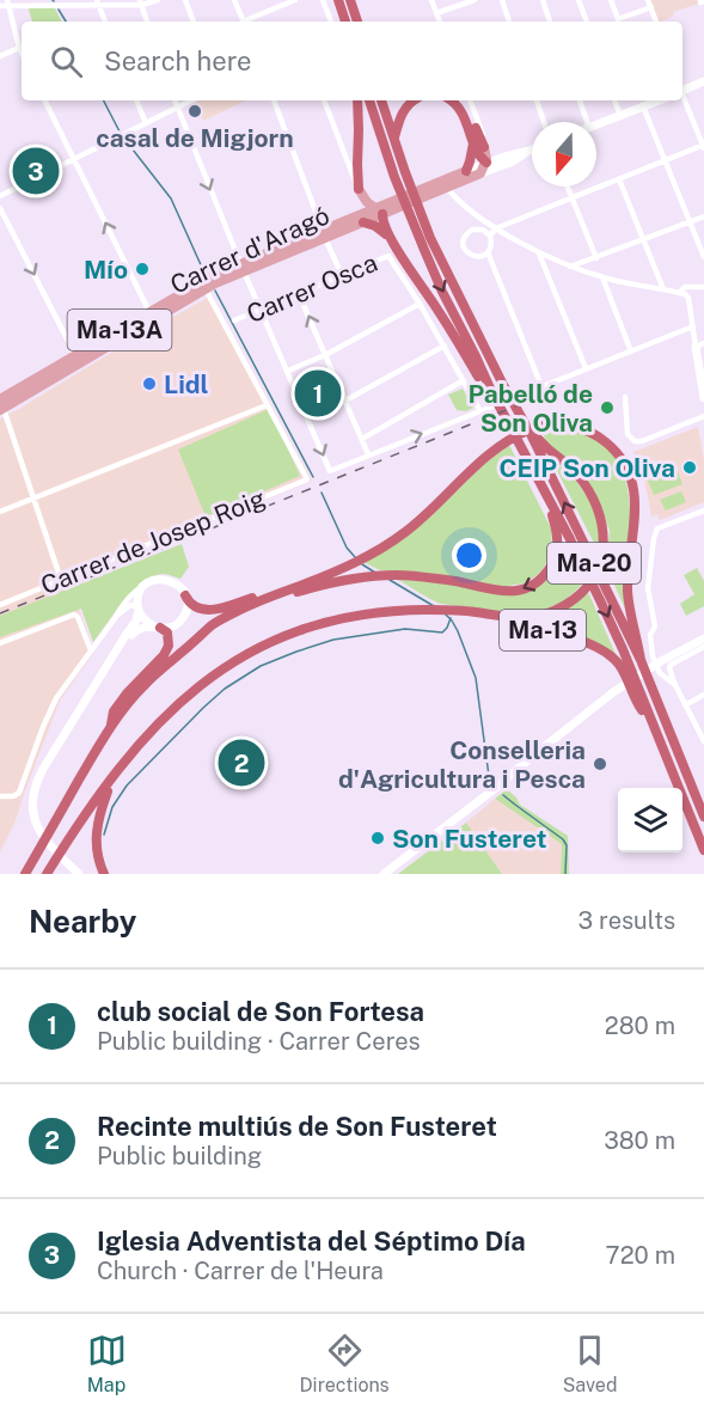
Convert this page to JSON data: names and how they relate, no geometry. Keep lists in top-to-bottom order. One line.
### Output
{"streets":{"highway":["Ma-20","Ma-13"],"main road":["Carrer d'Aragó","Ma-13A"],"street":["Carrer Osca","Carrer de Josep Roig"]},"crossings":[["Ma-20","Ma-13"]],"places":["casal de Migjorn","Mío","Lidl","Pabelló de Son Oliva","CEIP Son Oliva","Conselleria d'Agricultura i Pesca","Son Fusteret"],"north":"bottom","page":{"search":"Search here","pins":["3","1","2"],"heading":["Nearby","3 results"],"list":[{"mark":"1","name":"club social de Son Fortesa","note":"Public building · Carrer Ceres","value":"280 m"},{"mark":"2","name":"Recinte multiús de Son Fusteret","note":"Public building","value":"380 m"},{"mark":"3","name":"Iglesia Adventista del Séptimo Día","note":"Church · Carrer de l'Heura","value":"720 m"}],"nav":["Map","Directions","Saved"]}}
